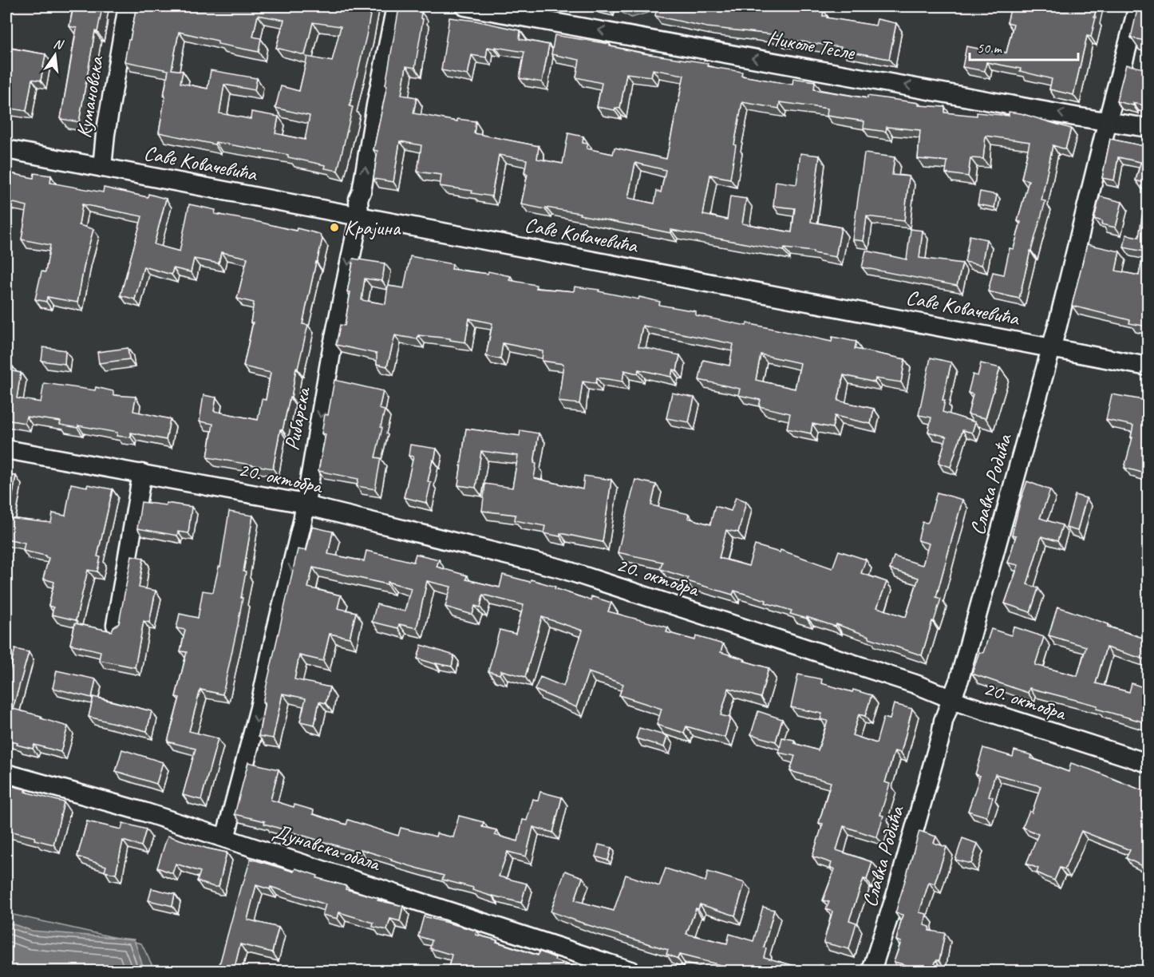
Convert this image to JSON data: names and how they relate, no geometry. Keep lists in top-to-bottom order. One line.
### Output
{"streets":{"street":["Николе Тесле","Кумановска","Саве Ковачевића","Рибарска","20. октобра","Славка Родића","Дунавска обала"]},"crossings":[["Николе Тесле","Славка Родића"],["Кумановска","Саве Ковачевића"],["Саве Ковачевића","Рибарска"],["Саве Ковачевића","Славка Родића"],["Рибарска","20. октобра"],["Рибарска","Дунавска обала"],["20. октобра","Славка Родића"]],"one_way":["Николе Тесле"],"places":["Крајина"],"scale_bar":"50 m","north":"top"}
